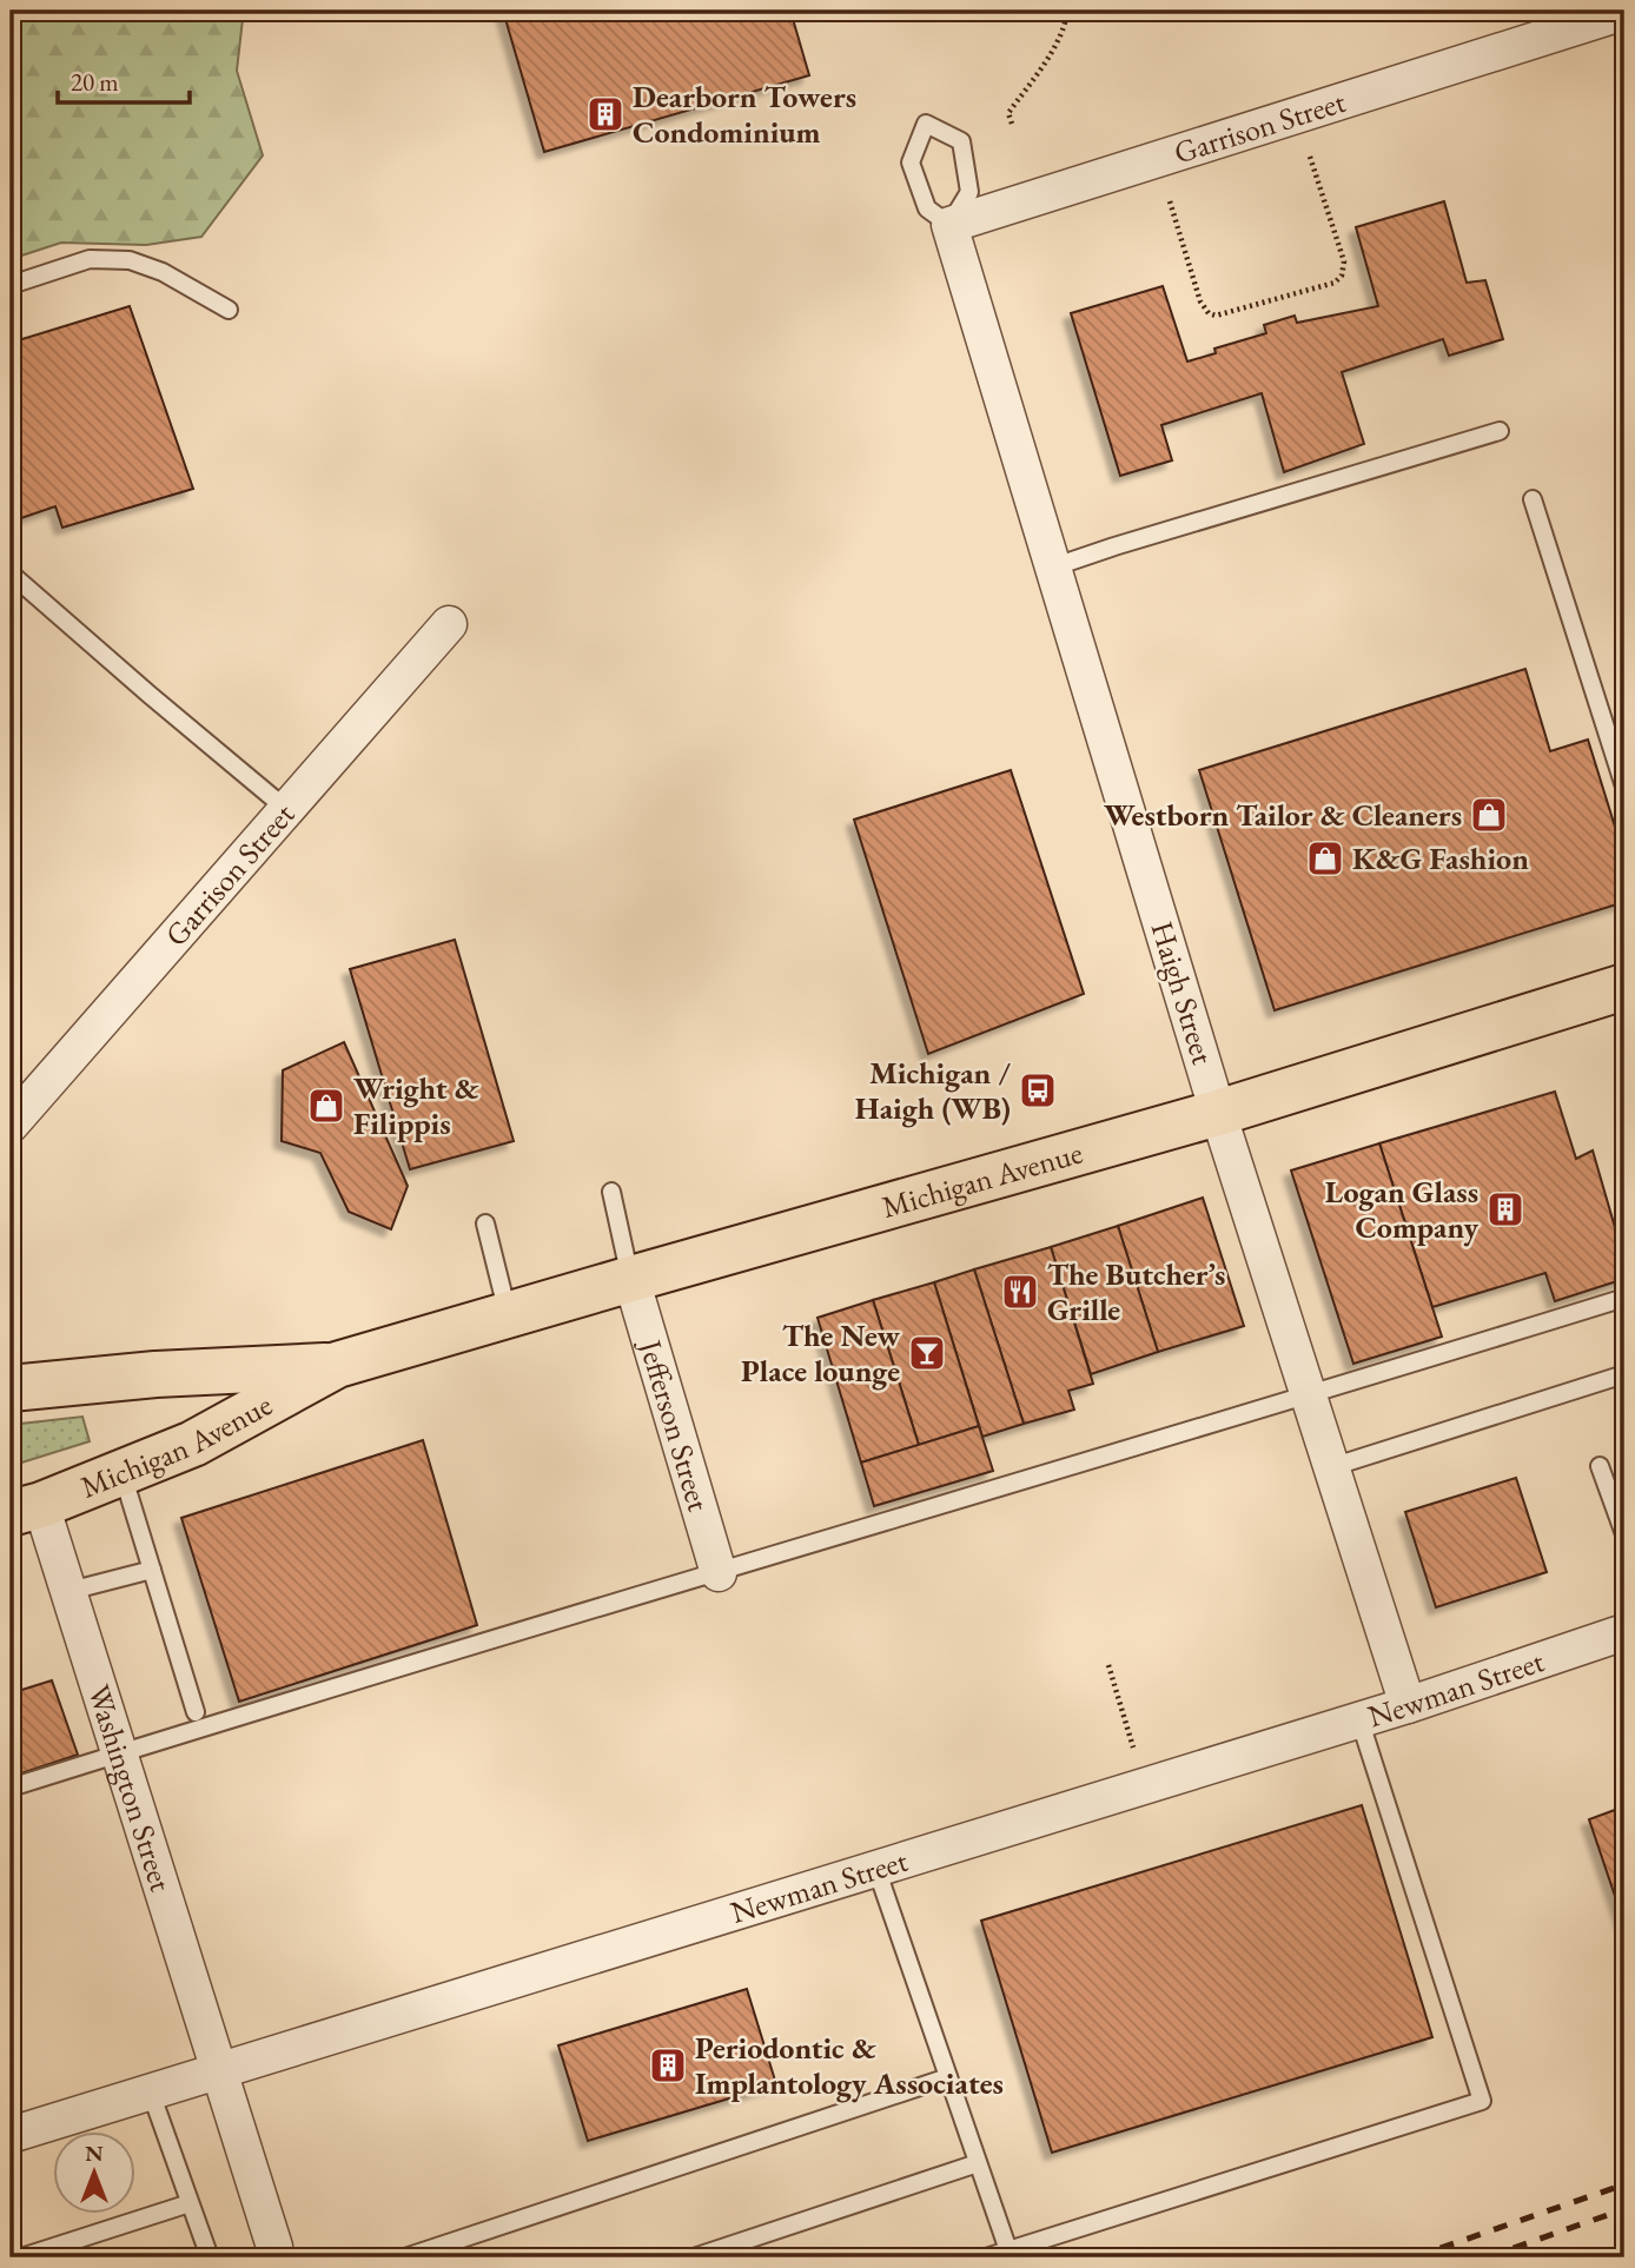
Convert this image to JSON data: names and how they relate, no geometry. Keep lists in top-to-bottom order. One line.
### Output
{"streets":{"main road":["Michigan Avenue"],"street":["Garrison Street","Haigh Street","Jefferson Street","Newman Street","Washington Street"]},"crossings":[["Garrison Street","Haigh Street"],["Haigh Street","Michigan Avenue"],["Haigh Street","Newman Street"],["Michigan Avenue","Jefferson Street"],["Michigan Avenue","Washington Street"],["Newman Street","Washington Street"]],"places":{"building":["Dearborn Towers Condominium","Logan Glass Company","Periodontic & Implantology Associates"],"shop":["Westborn Tailor & Cleaners","K&G Fashion","Wright & Filippis"],"bus stop":["Michigan / Haigh (WB)"],"restaurant":["The Butcher’s Grille"],"bar":["The New Place lounge"]},"scale_bar":"20 m","north":"top"}
